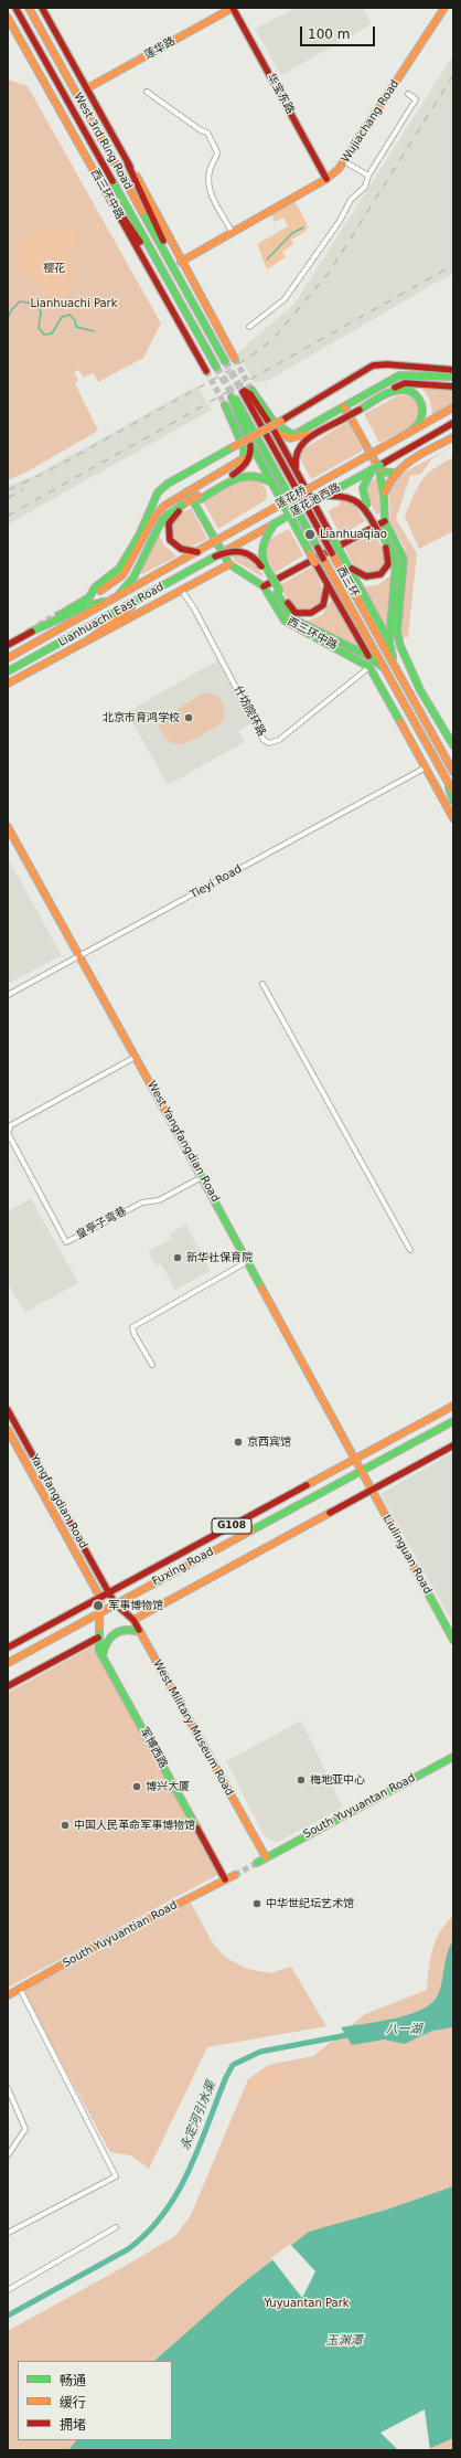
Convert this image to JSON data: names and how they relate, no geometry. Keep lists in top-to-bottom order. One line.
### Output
{"streets":{"main road":["莲华路","华宝东路","Wujiachang Road","West 3rd Ring Road","西三环中路","莲花桥","莲花池西路","西三环","Lianhuachi East Road","West Yangfangdian Road","Yangfangdian Road","G108","Liulinguan Road","Fuxing Road","West Military Museum Road","军博西路","South Yuyuantan Road","South Yuyuantian Road"],"street":["什坊院环路","Tieyi Road","皇亭子弯巷"]},"crossings":[["莲华路","华宝东路"],["华宝东路","Wujiachang Road"],["西三环中路","什坊院环路"],["西三环中路","Tieyi Road"],["莲花桥","Lianhuachi East Road"],["莲花池西路","Lianhuachi East Road"],["Tieyi Road","West Yangfangdian Road"],["West Yangfangdian Road","皇亭子弯巷"],["West Yangfangdian Road","Liulinguan Road"],["West Yangfangdian Road","Fuxing Road"],["Yangfangdian Road","Fuxing Road"],["Yangfangdian Road","West Military Museum Road"],["Yangfangdian Road","军博西路"],["Liulinguan Road","Fuxing Road"],["Fuxing Road","West Military Museum Road"],["Fuxing Road","军博西路"],["West Military Museum Road","South Yuyuantan Road"],["军博西路","South Yuyuantian Road"]],"water":["八一湖","永定河引水渠","玉渊潭"],"parks":["樱花","Lianhuachi Park","Yuyuantan Park"],"places":["Lianhuaqiao","北京市育鸿学校","新华社保育院","京西宾馆","军事博物馆","梅地亚中心","博兴大厦","中国人民革命军事博物馆","中华世纪坛艺术馆"],"legend":["畅通","缓行","拥堵"],"scale_bar":"100 m"}
